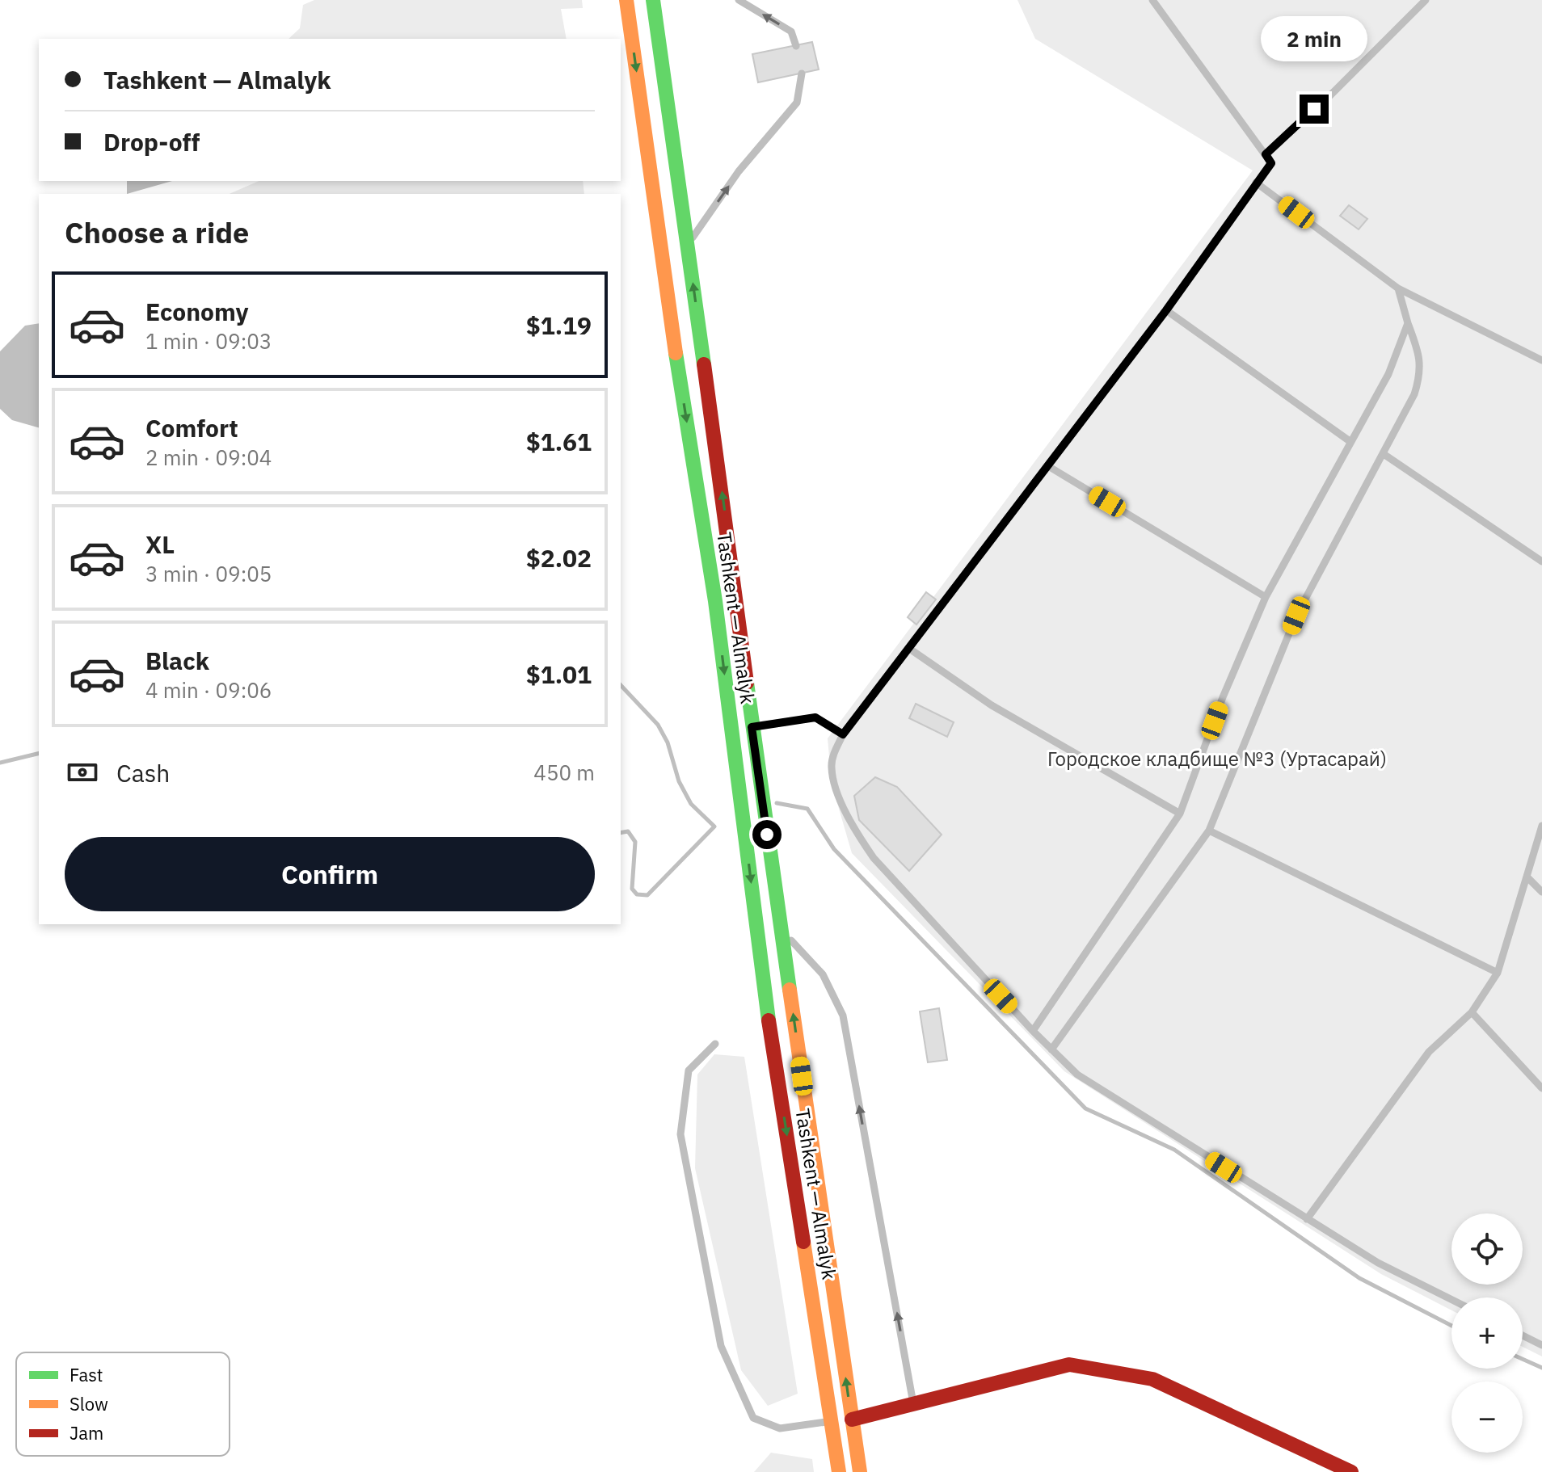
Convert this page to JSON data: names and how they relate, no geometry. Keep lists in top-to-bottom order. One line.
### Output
{"streets":{"main road":["Tashkent — Almalyk"]},"parks":["Городское кладбище №3 (Уртасарай)"],"legend":["Fast","Slow","Jam"],"page":{"bubble":"2 min","banner":["Tashkent — Almalyk","Drop-off"],"heading":"Choose a ride","list":[{"name":"Economy","note":"1 min · 09:03","value":"$1.19"},{"name":"Comfort","note":"2 min · 09:04","value":"$1.61"},{"name":"XL","note":"3 min · 09:05","value":"$2.02"},{"name":"Black","note":"4 min · 09:06","value":"$1.01"}],"pay":["Cash","450 m"],"buttons":"Confirm","map_buttons":["+","−"]}}
